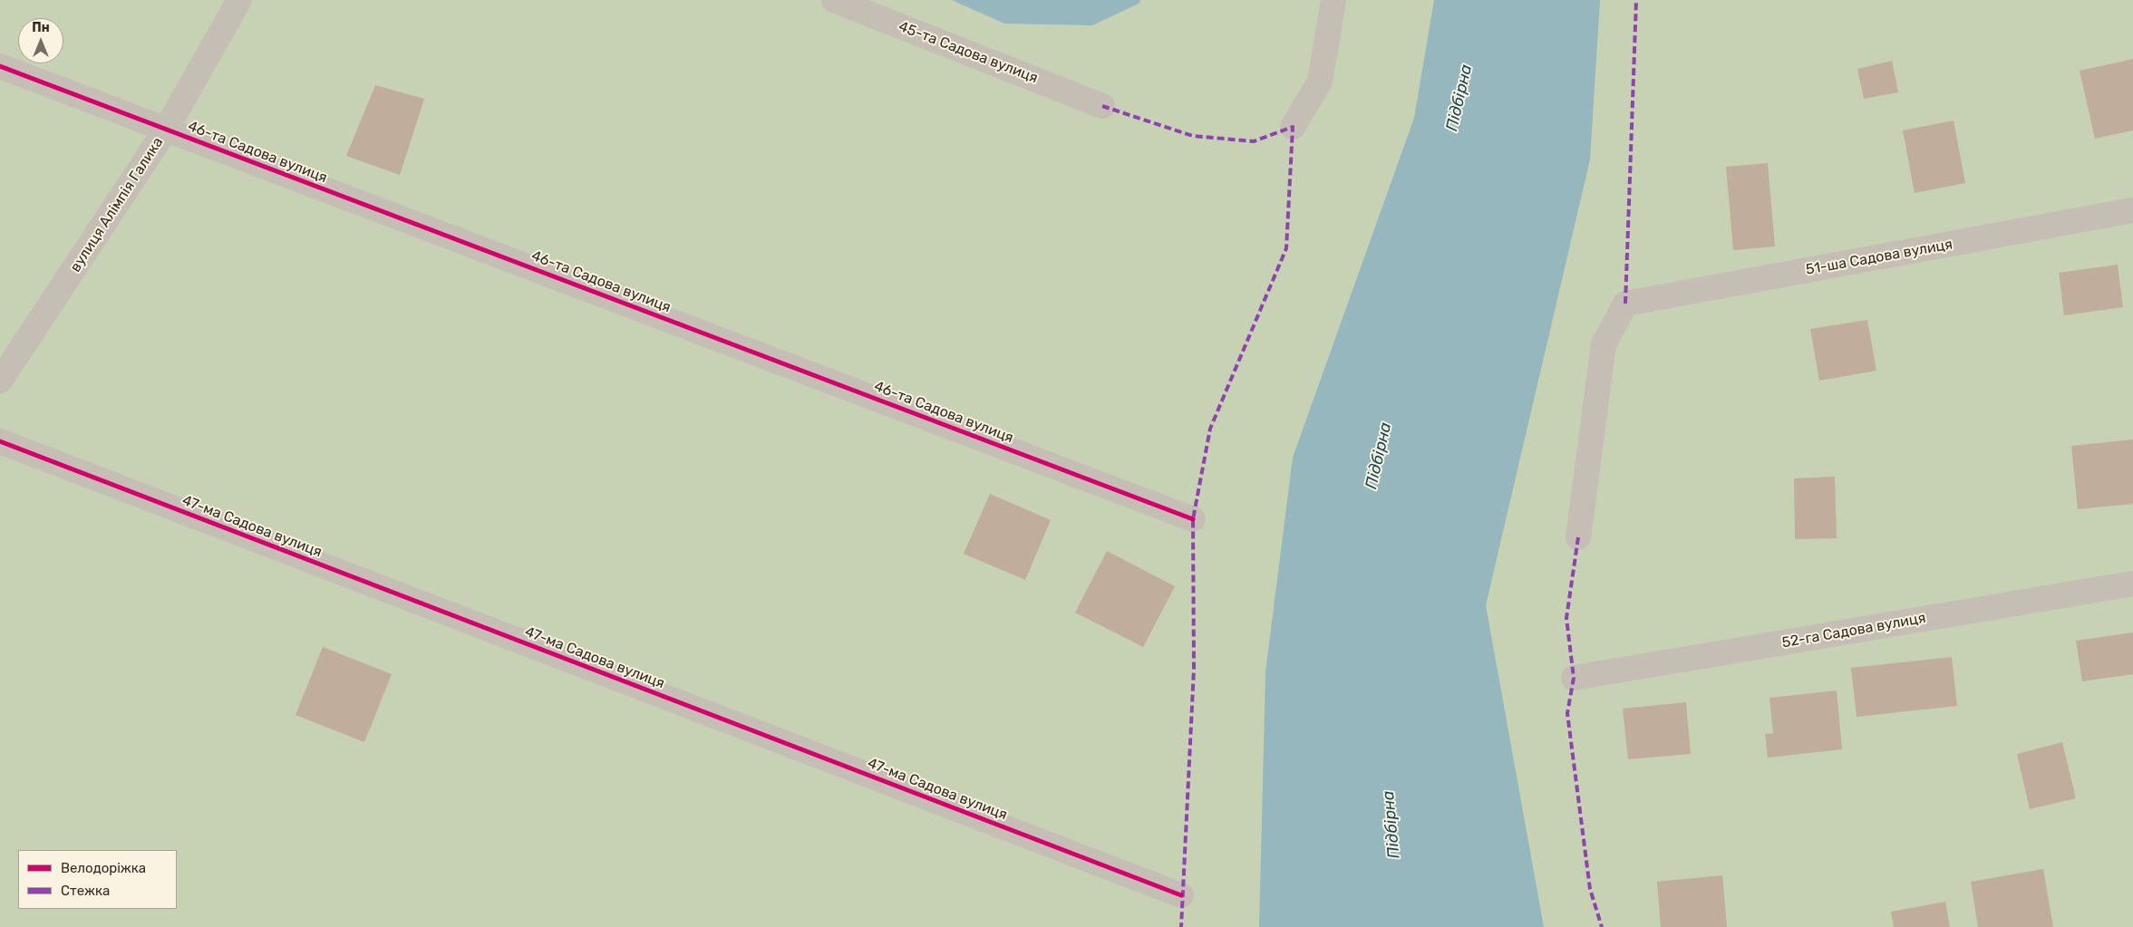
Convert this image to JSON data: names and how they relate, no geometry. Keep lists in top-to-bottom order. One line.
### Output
{"streets":{"street":["45-та Садова вулиця","46-та Садова вулиця","вулиця Алімпія Галика","51-ша Садова вулиця","47-ма Садова вулиця","52-га Садова вулиця"]},"crossings":[["46-та Садова вулиця","вулиця Алімпія Галика"]],"water":["Підбірна"],"legend":["Велодоріжка","Стежка"],"north":"top"}
